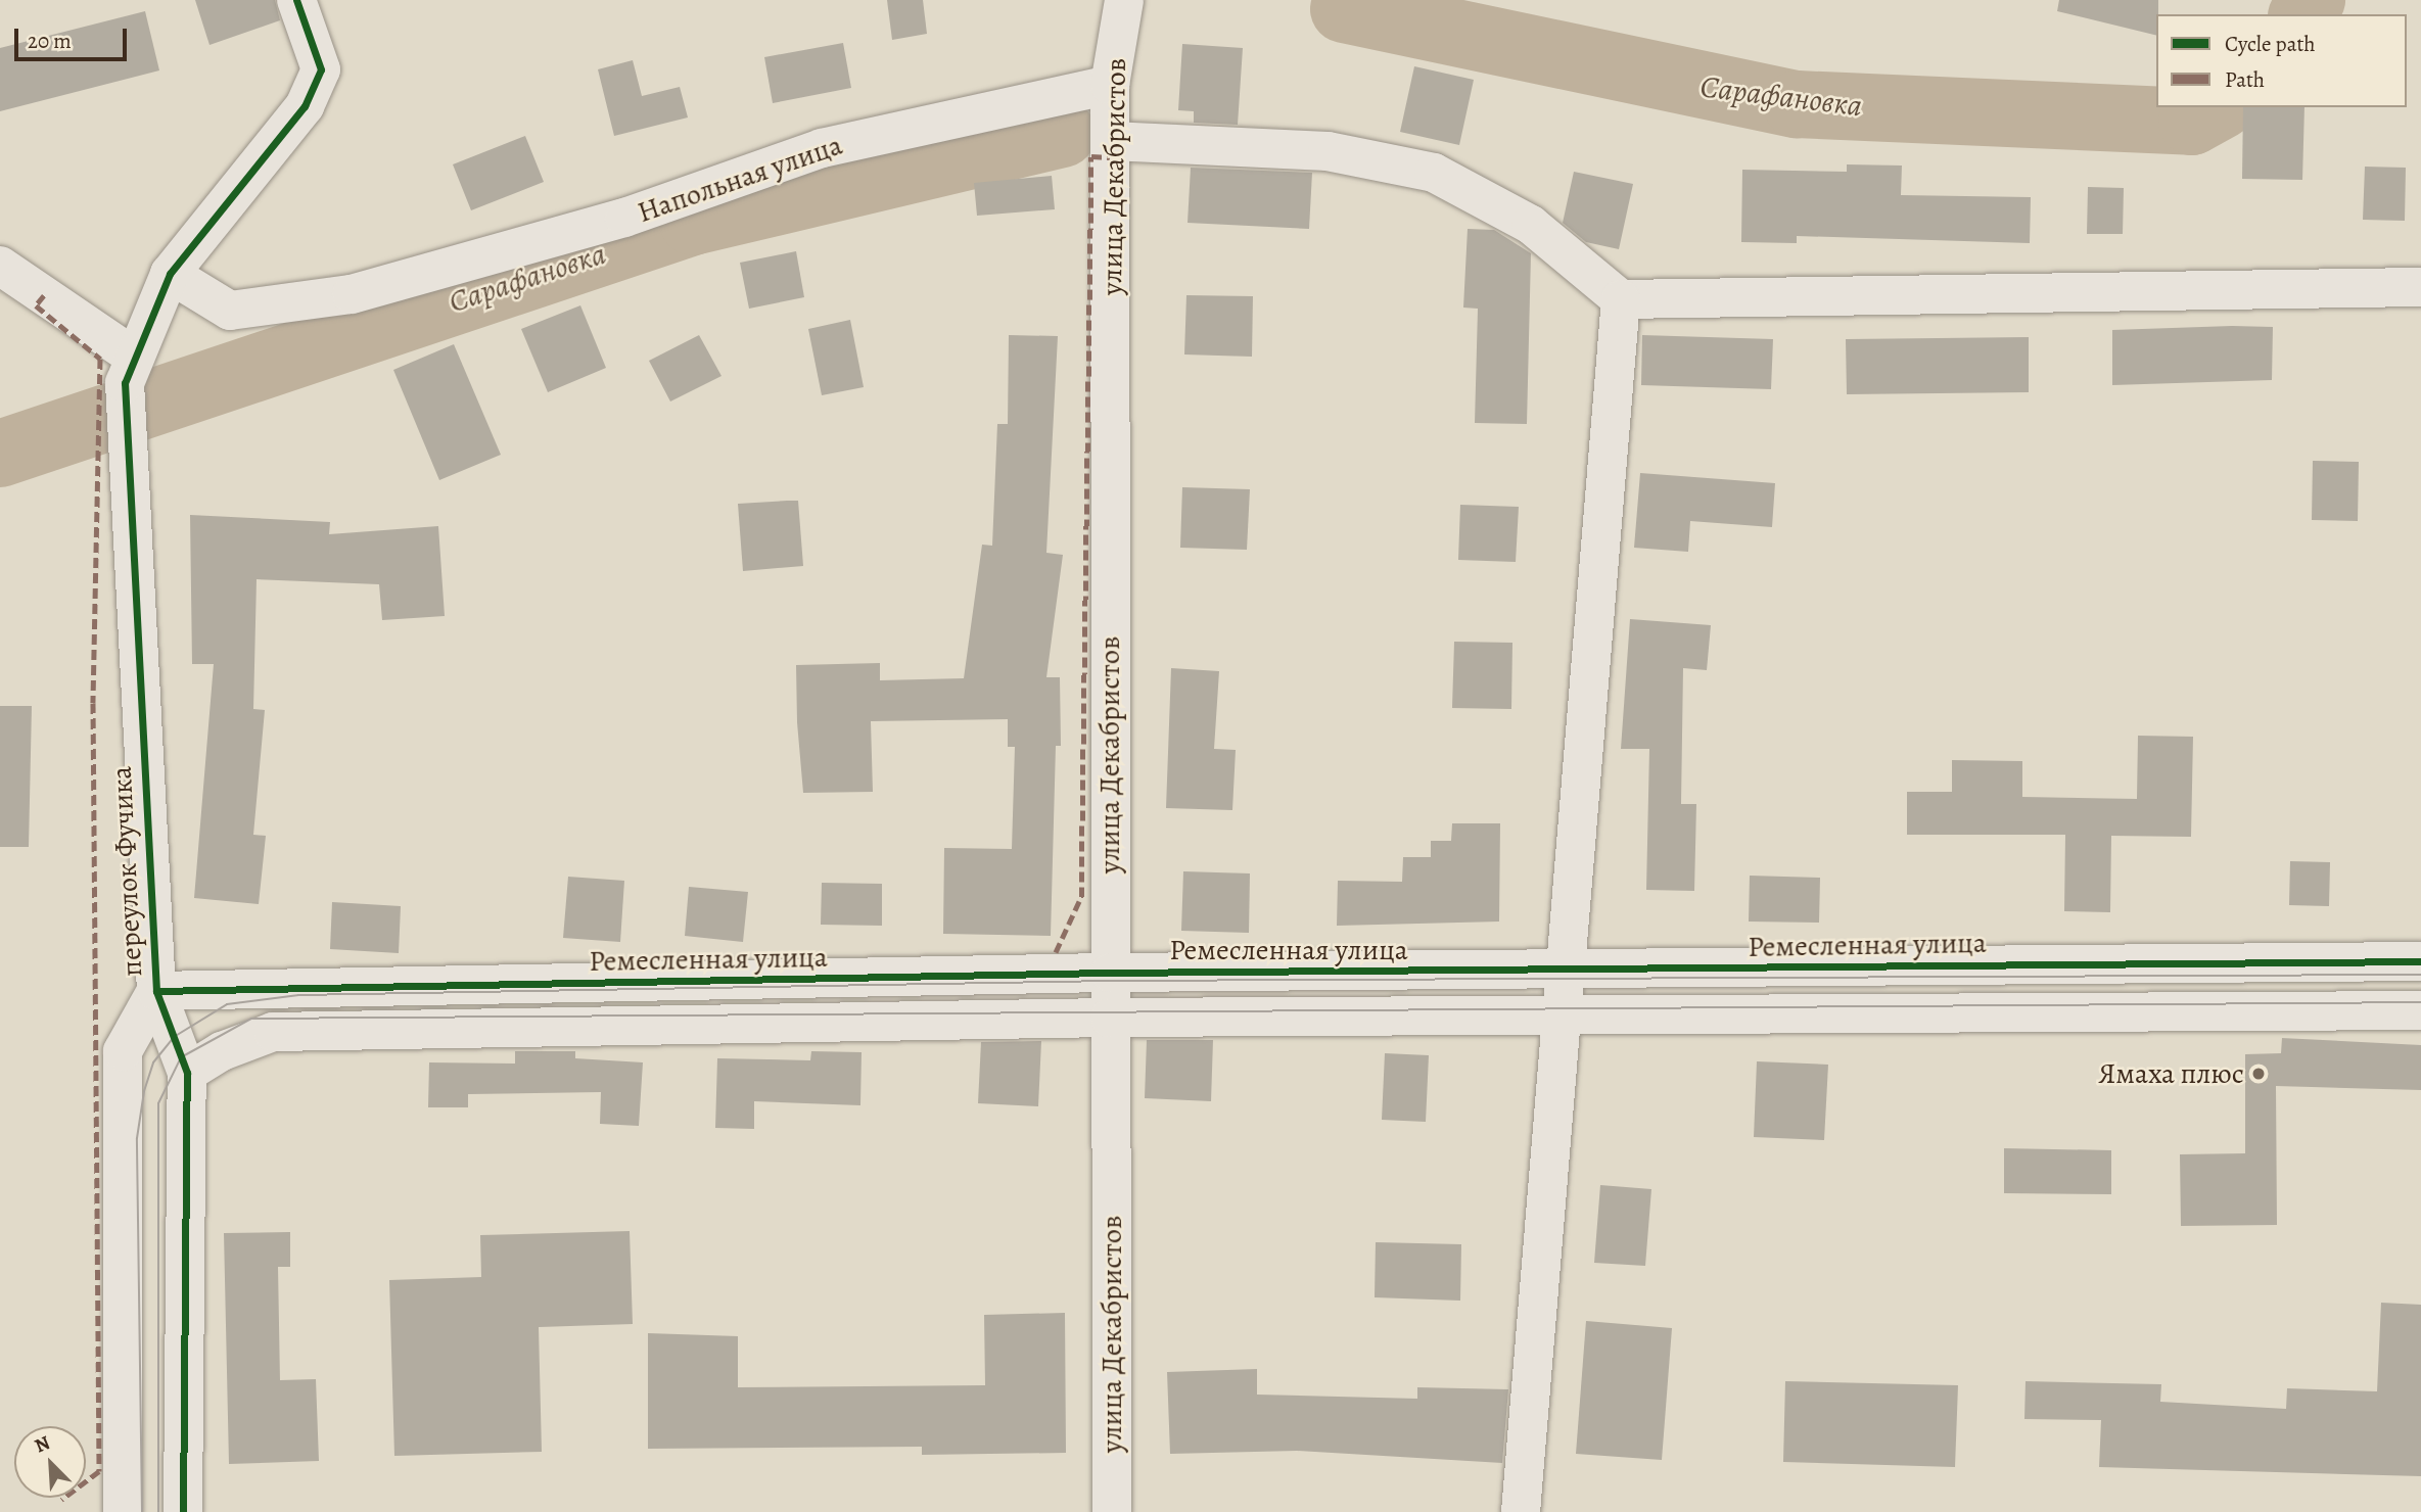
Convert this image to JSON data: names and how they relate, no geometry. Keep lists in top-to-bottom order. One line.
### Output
{"streets":{"street":["улица Декабристов","Напольная улица","переулок Фучика","Ремесленная улица"]},"crossings":[["улица Декабристов","Напольная улица"],["улица Декабристов","Ремесленная улица"],["переулок Фучика","Ремесленная улица"]],"water":["Сарафановка"],"places":["Ямаха плюс"],"legend":["Cycle path","Path"],"scale_bar":"20 m","north":"top left"}
